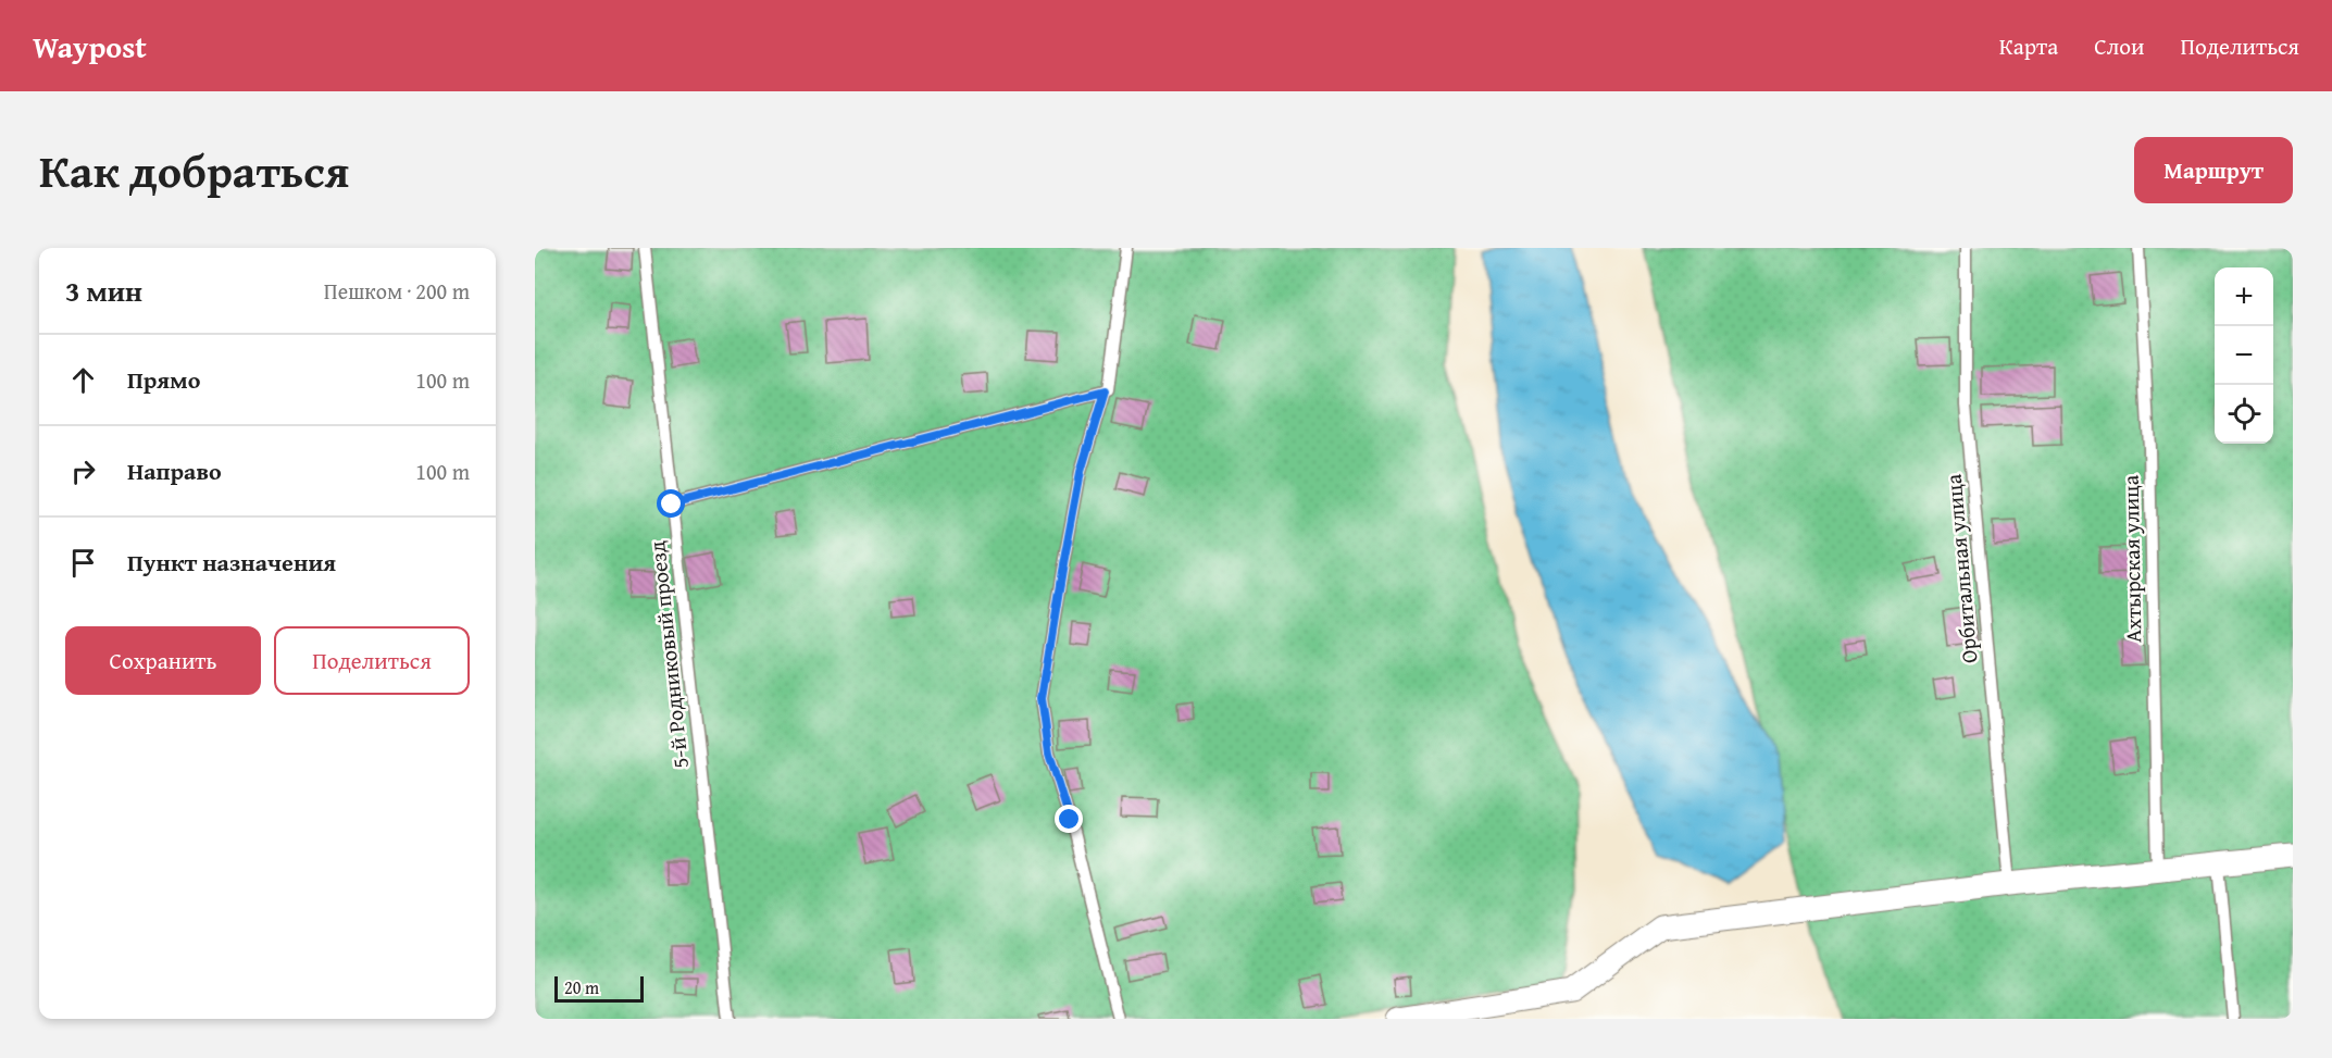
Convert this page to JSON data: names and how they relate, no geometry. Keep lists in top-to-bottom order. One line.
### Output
{"streets":{"lane":["Ахтырская улица","Орбитальная улица","5-й Родниковый проезд"]},"scale_bar":"20 m","page":{"header":"Waypost","nav":["Карта","Слои","Поделиться"],"title":"Как добраться","buttons":["Маршрут",["Сохранить","Поделиться"]],"heading":["3 мин","Пешком · 200 m"],"map_buttons":["+","−"],"list":[["Прямо","100 m"],["Направо","100 m"],"Пункт назначения"],"scale":"20 m"}}
